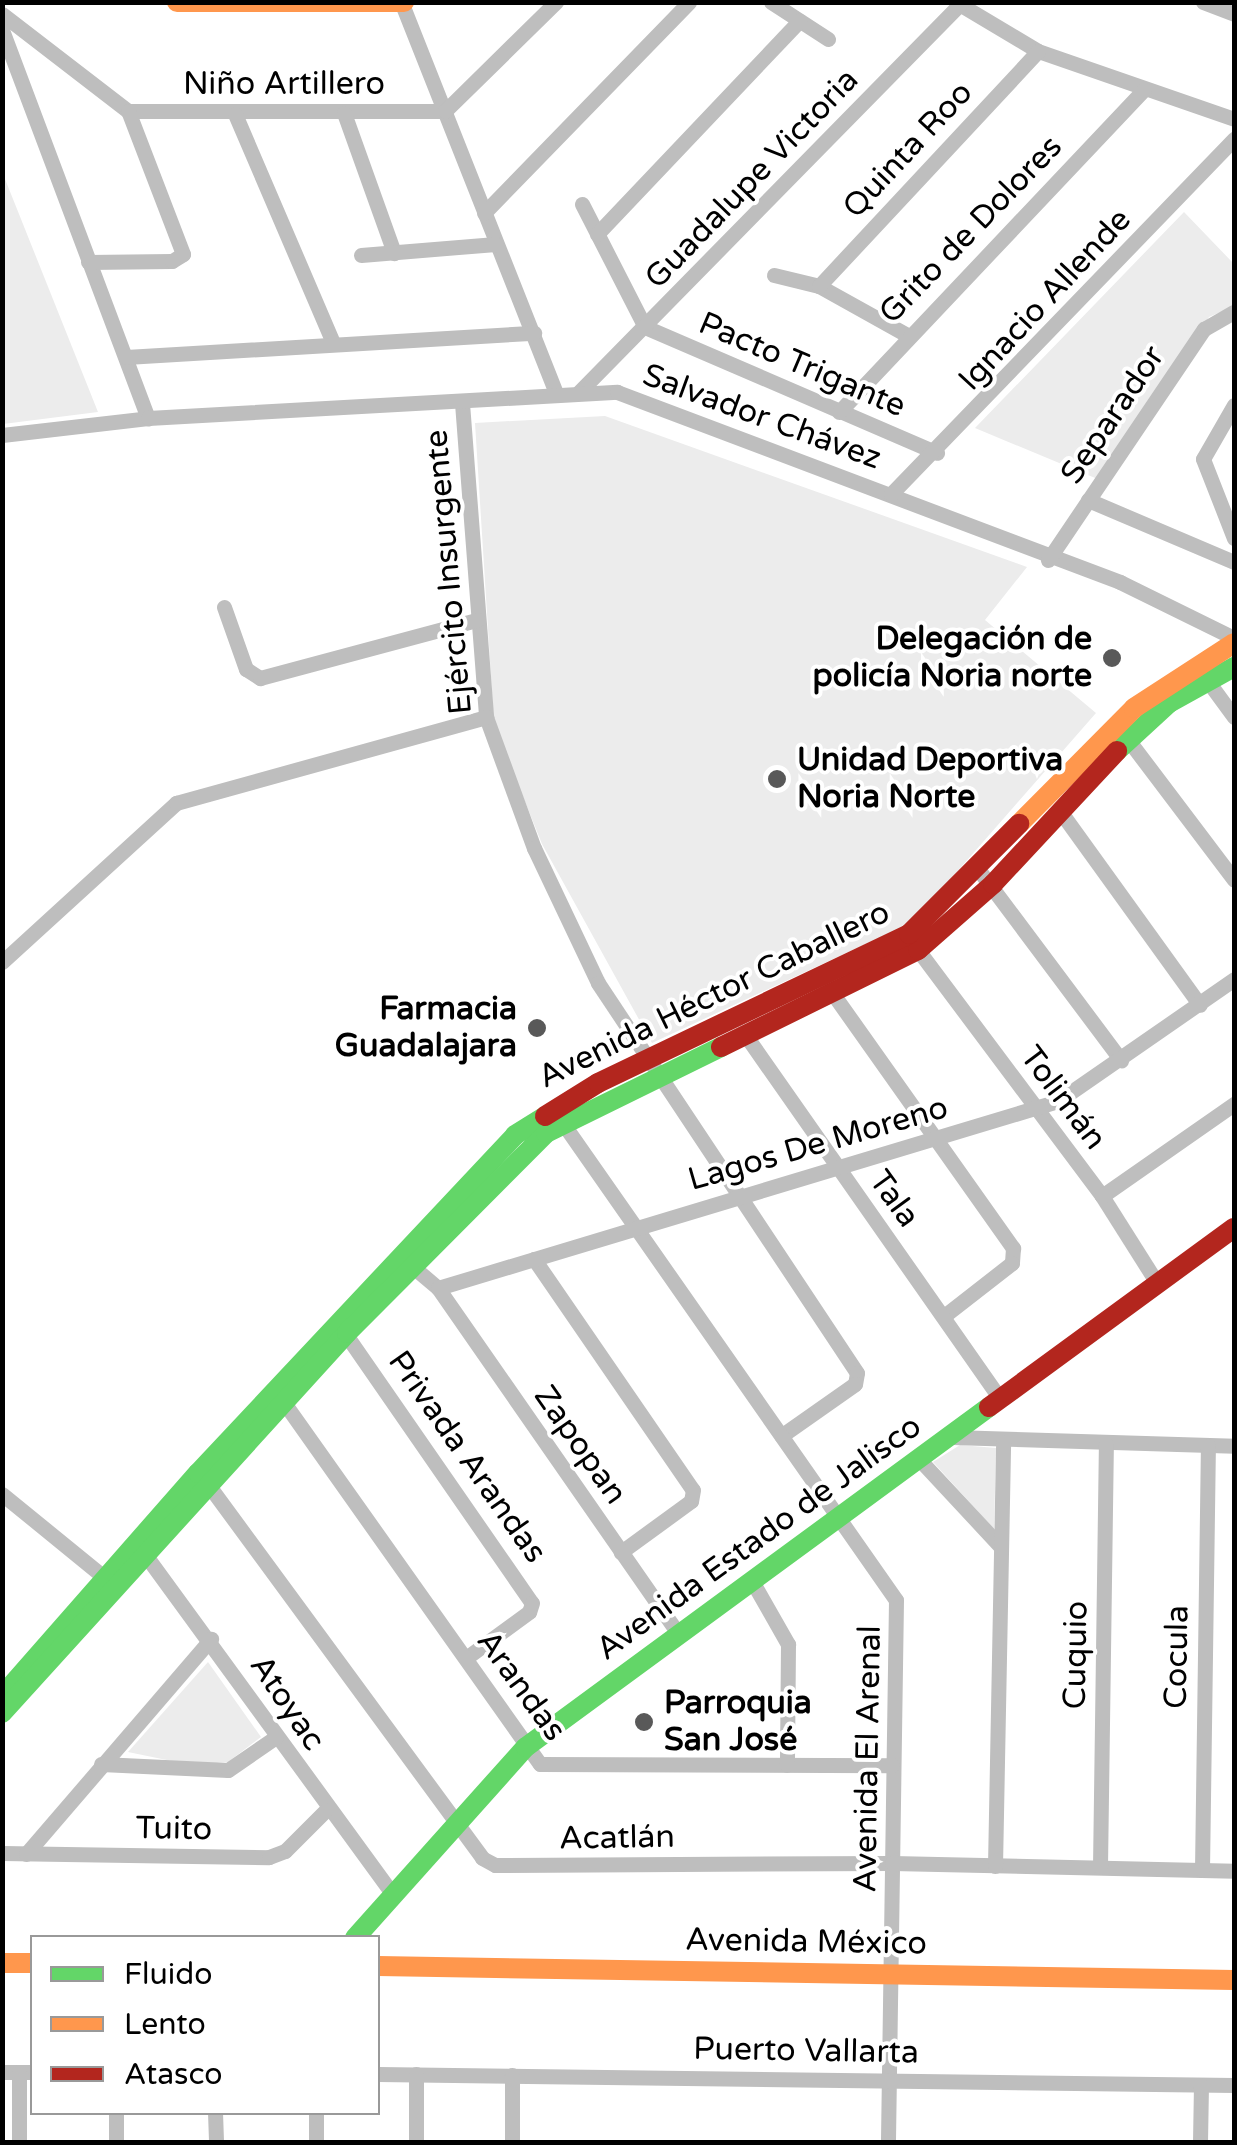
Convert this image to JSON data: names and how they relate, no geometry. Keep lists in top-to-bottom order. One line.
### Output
{"streets":{"main road":["Avenida Héctor Caballero","Avenida Estado de Jalisco","Avenida México"],"street":["Niño Artillero","Quinta Roo","Guadalupe Victoria","Grito de Dolores","Ignacio Allende","Pacto Trigante","Separador","Salvador Chávez","Ejército Insurgente","Tolimán","Lagos De Moreno","Tala","Zapopan","Privada Arandas","Cuquio","Cocula","Arandas","Atoyac","Avenida El Arenal","Tuito","Acatlán","Puerto Vallarta"]},"crossings":[["Guadalupe Victoria","Pacto Trigante"],["Guadalupe Victoria","Salvador Chávez"],["Grito de Dolores","Pacto Trigante"],["Ignacio Allende","Pacto Trigante"],["Ignacio Allende","Salvador Chávez"],["Separador","Salvador Chávez"],["Salvador Chávez","Ejército Insurgente"],["Salvador Chávez","Avenida Héctor Caballero"],["Ejército Insurgente","Avenida Héctor Caballero"],["Ejército Insurgente","Lagos De Moreno"],["Ejército Insurgente","Avenida El Arenal"],["Avenida Héctor Caballero","Tolimán"],["Avenida Héctor Caballero","Tala"],["Avenida Héctor Caballero","Privada Arandas"],["Avenida Héctor Caballero","Arandas"],["Avenida Héctor Caballero","Atoyac"],["Avenida Héctor Caballero","Avenida El Arenal"],["Avenida Héctor Caballero","Acatlán"],["Tolimán","Lagos De Moreno"],["Tolimán","Avenida Estado de Jalisco"],["Lagos De Moreno","Tala"],["Lagos De Moreno","Zapopan"],["Lagos De Moreno","Avenida El Arenal"],["Tala","Avenida Estado de Jalisco"],["Zapopan","Avenida Estado de Jalisco"],["Privada Arandas","Arandas"],["Avenida Estado de Jalisco","Arandas"],["Avenida Estado de Jalisco","Atoyac"],["Avenida Estado de Jalisco","Avenida El Arenal"],["Avenida Estado de Jalisco","Acatlán"],["Cuquio","Acatlán"],["Cocula","Acatlán"],["Arandas","Avenida El Arenal"],["Atoyac","Tuito"],["Avenida El Arenal","Acatlán"],["Avenida El Arenal","Avenida México"],["Avenida El Arenal","Puerto Vallarta"]],"places":["Delegación de policía Noria norte","Unidad Deportiva Noria Norte","Farmacia Guadalajara","Parroquia San José"],"legend":["Fluido","Lento","Atasco"]}
